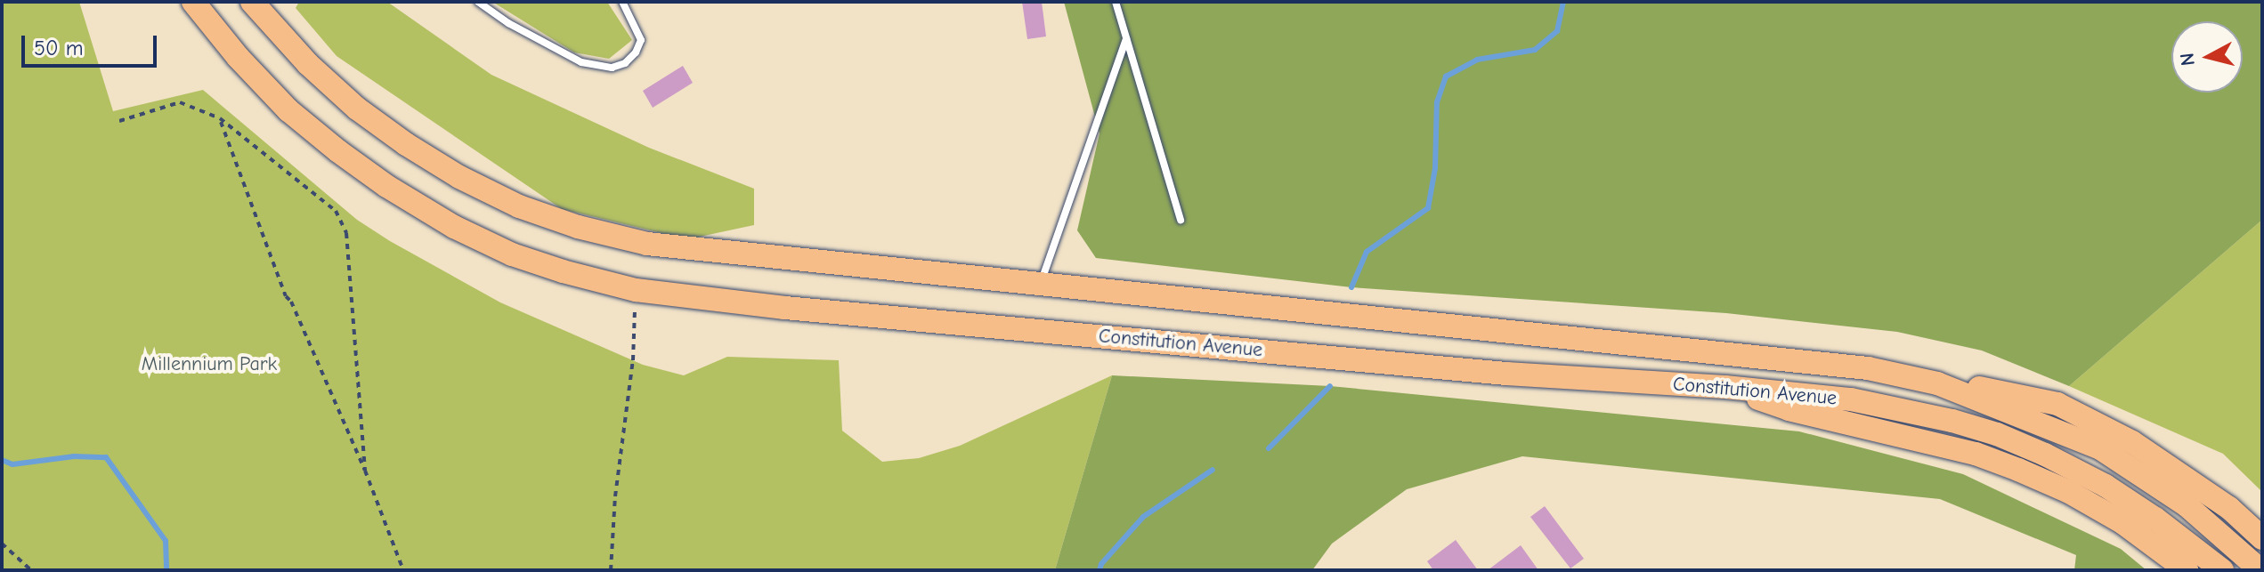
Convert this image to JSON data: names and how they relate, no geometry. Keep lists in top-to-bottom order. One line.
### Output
{"streets":{"main road":["Constitution Avenue"]},"parks":["Millennium Park"],"scale_bar":"50 m","north":"left"}
